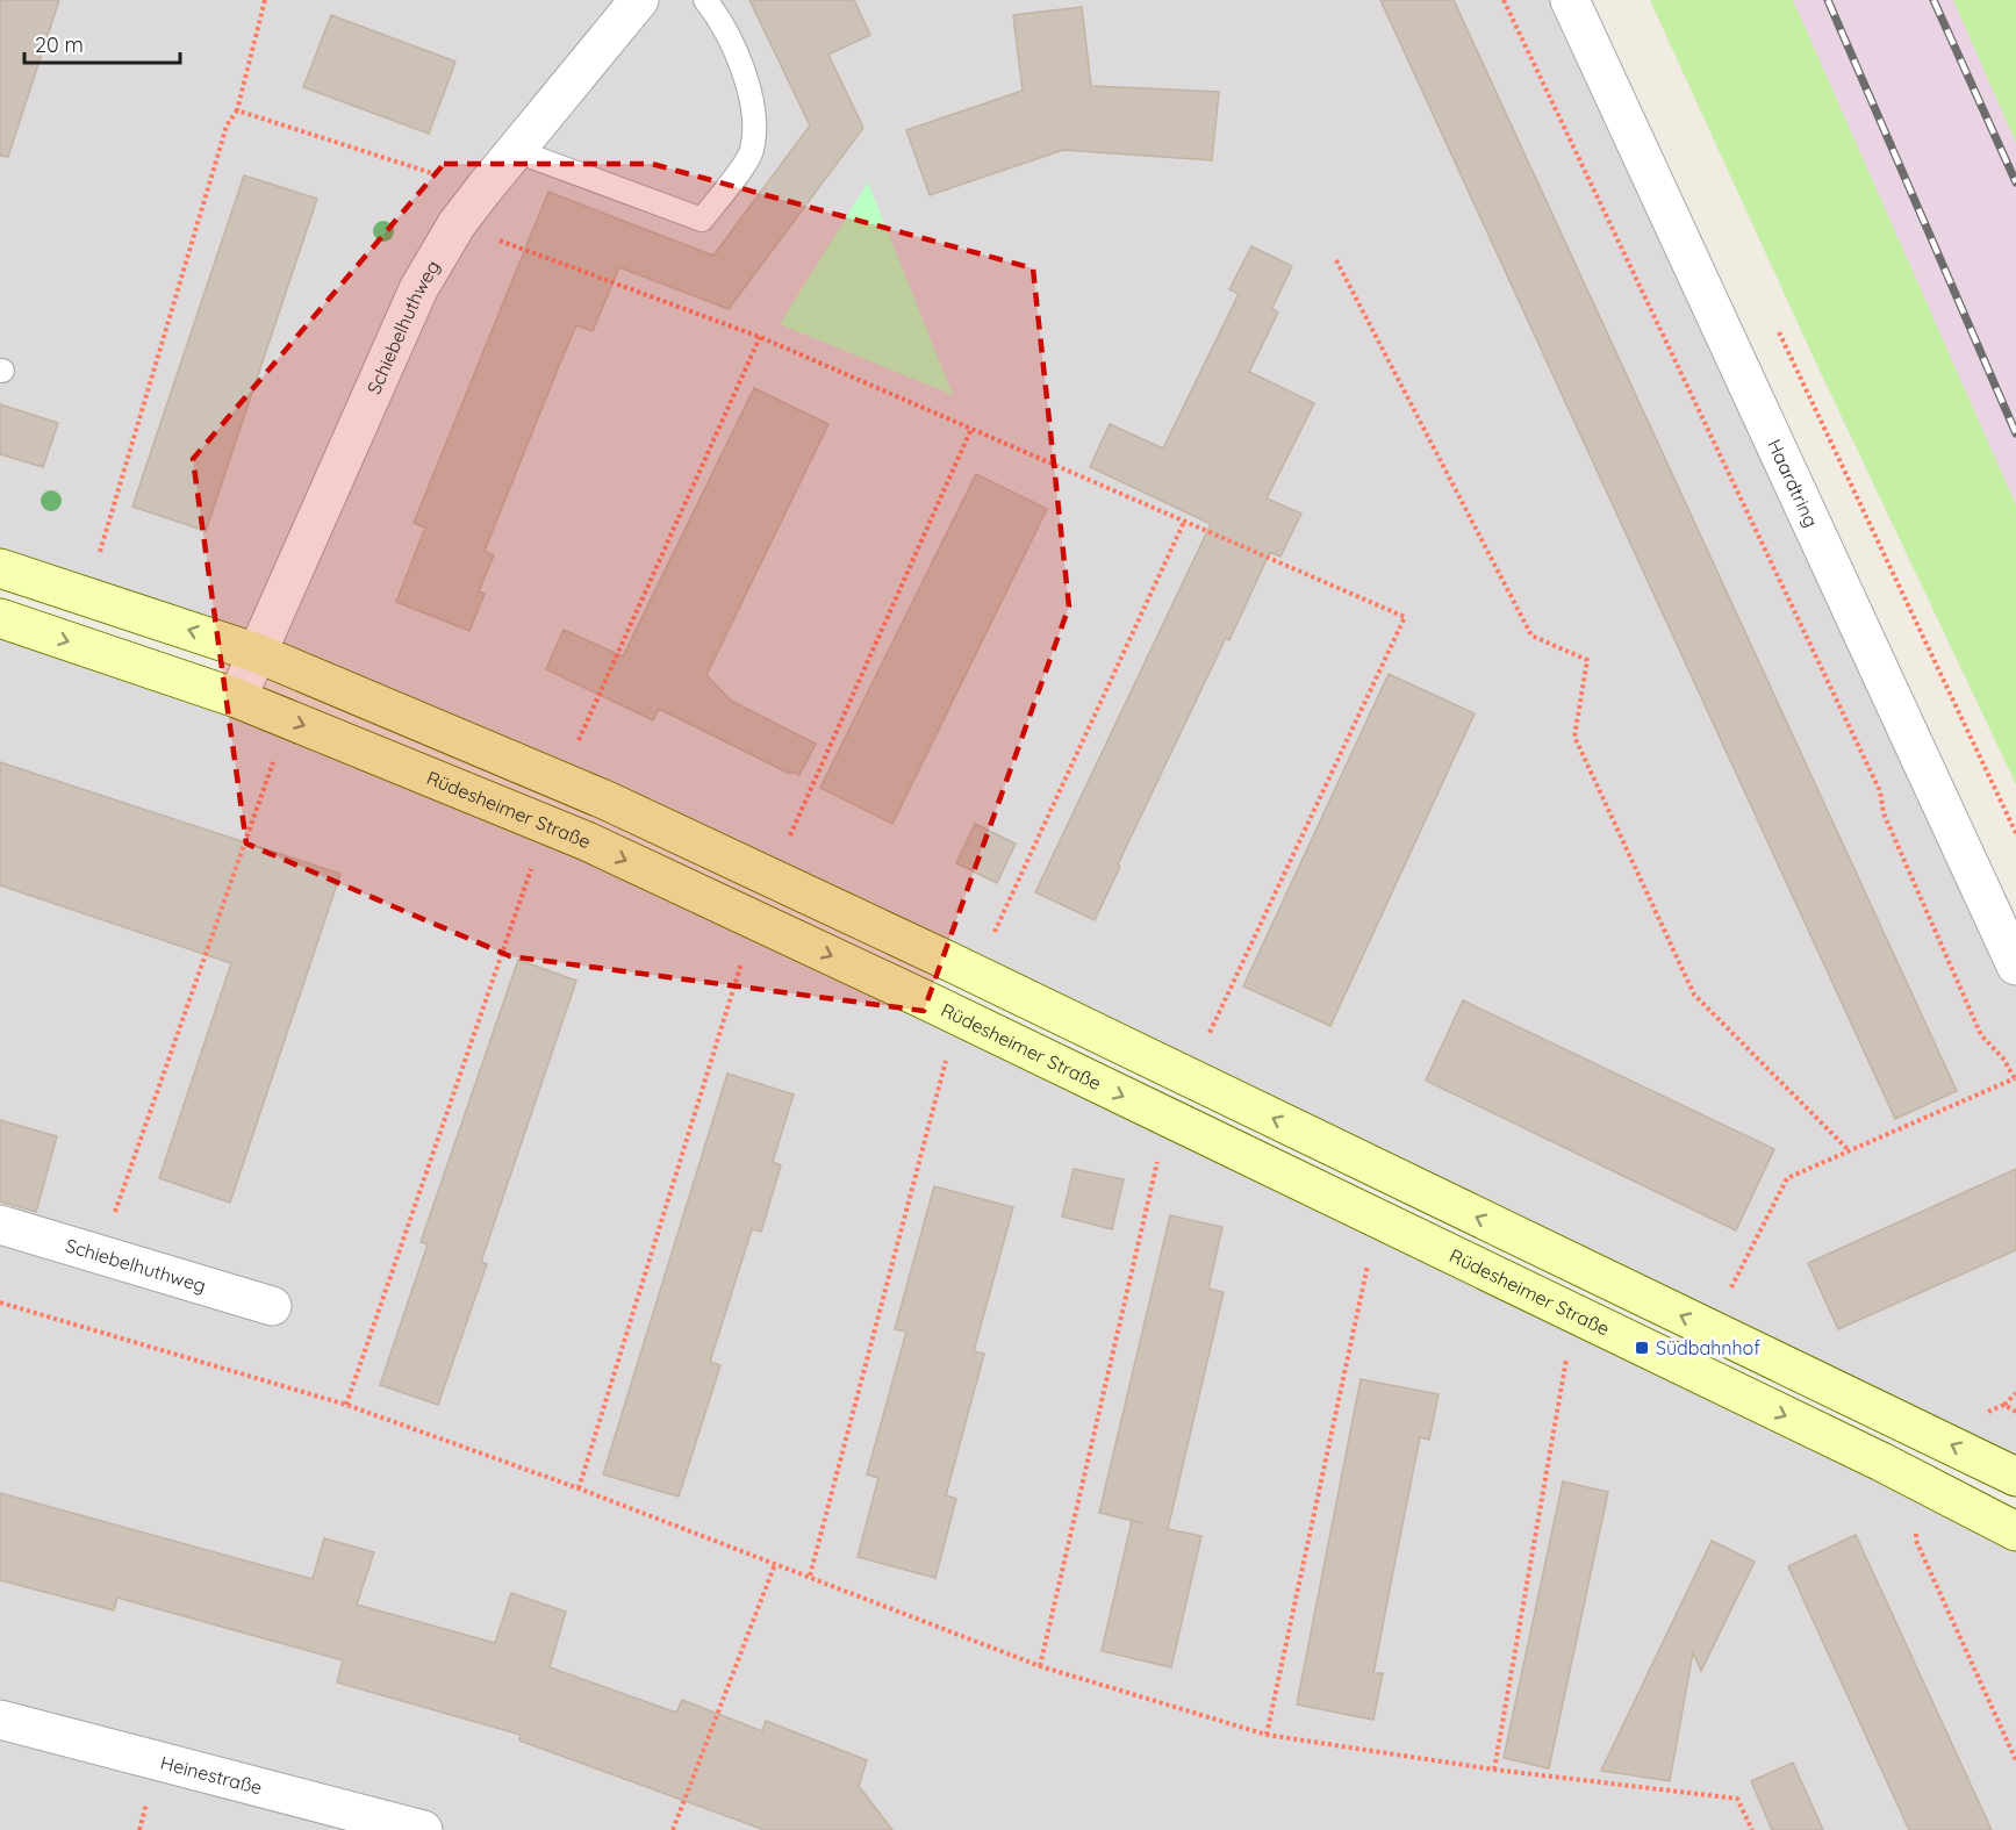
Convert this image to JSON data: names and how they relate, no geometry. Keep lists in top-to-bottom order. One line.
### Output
{"streets":{"main road":["Rüdesheimer Straße"],"street":["Schiebelhuthweg","Haardtring","Heinestraße"]},"crossings":[["Schiebelhuthweg","Rüdesheimer Straße"]],"places":{"transit":["Südbahnhof"]},"scale_bar":"20 m"}
